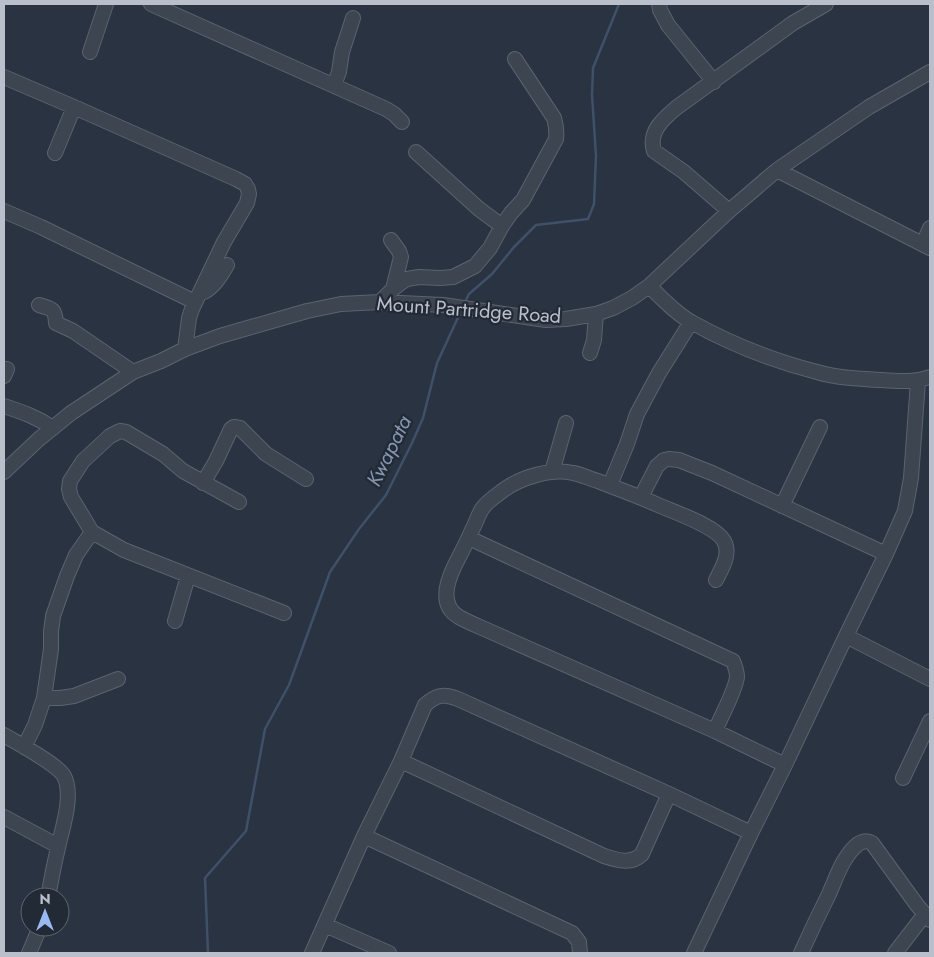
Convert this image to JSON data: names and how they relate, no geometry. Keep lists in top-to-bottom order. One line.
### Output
{"streets":{"street":["Mount Partridge Road"]},"water":["Kwapata"],"north":"top"}
